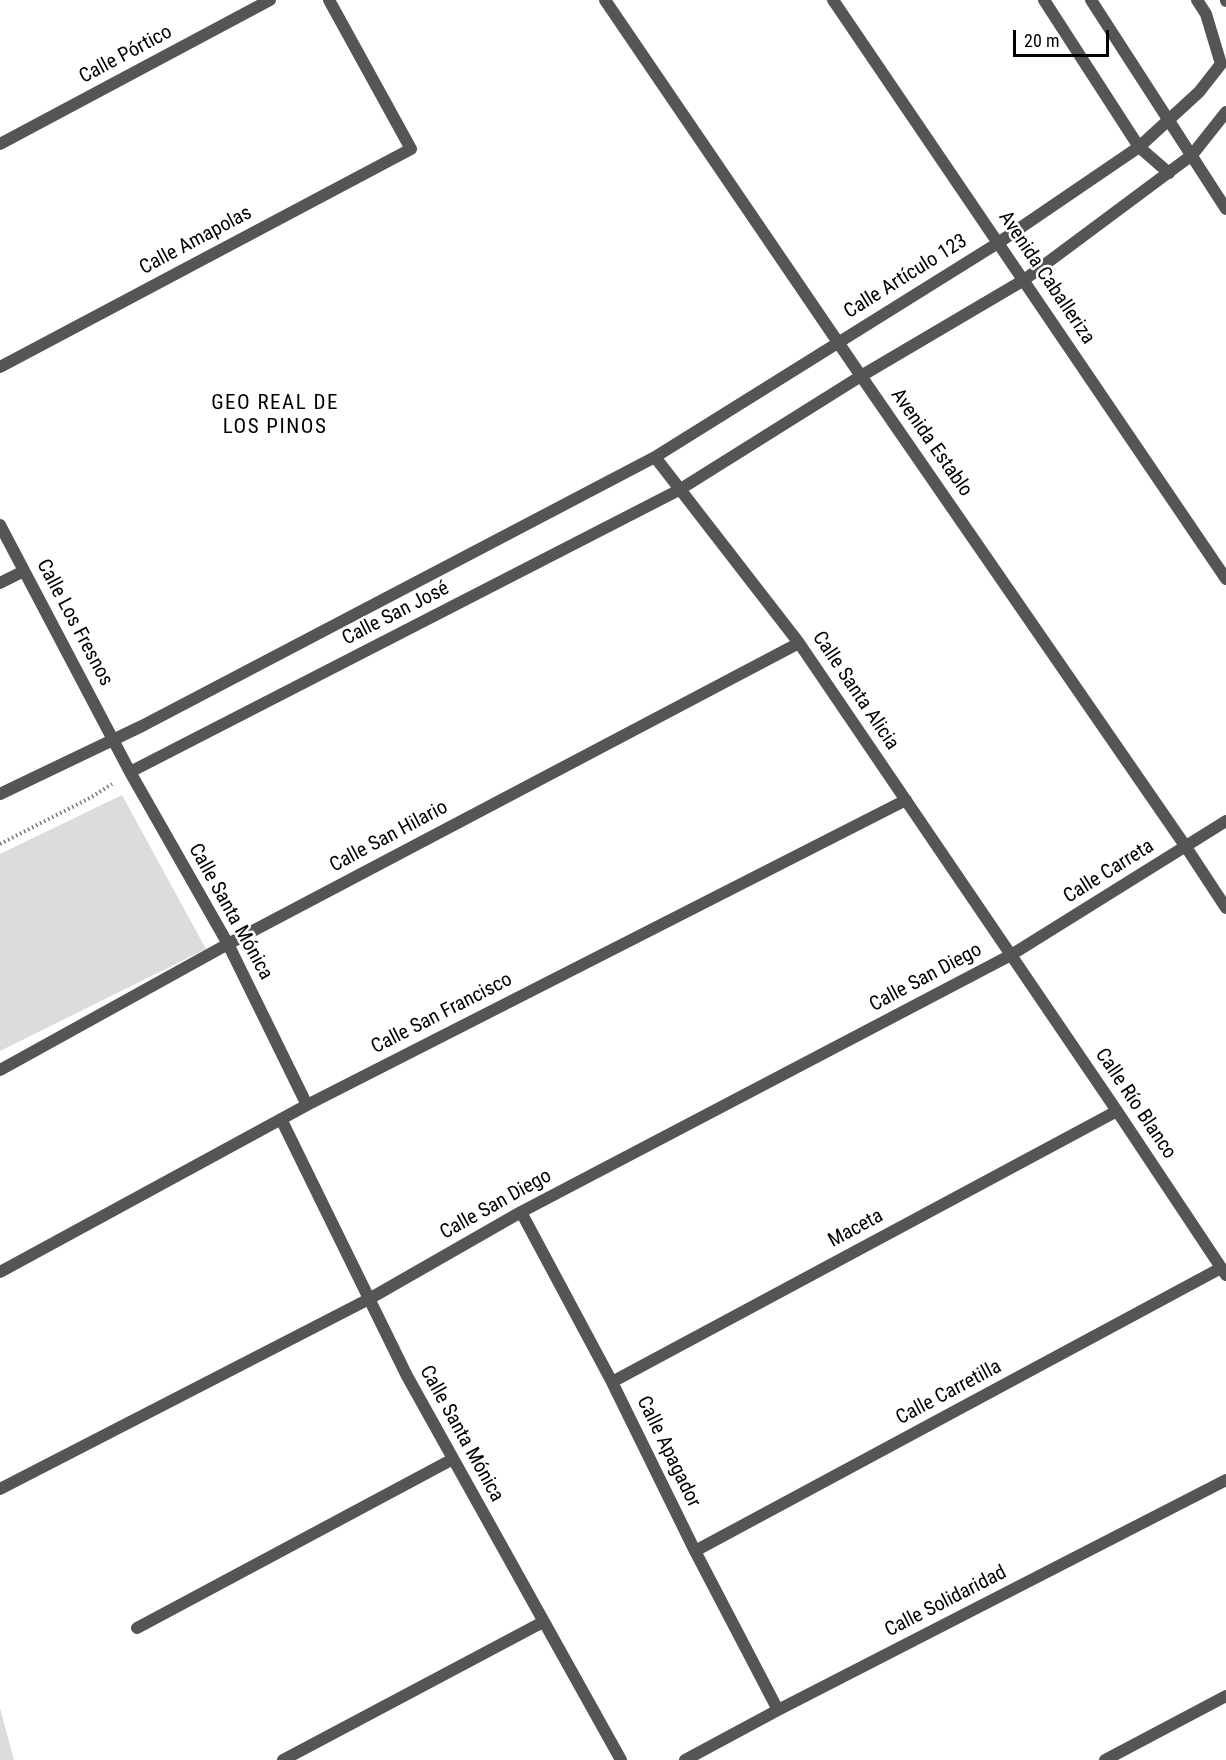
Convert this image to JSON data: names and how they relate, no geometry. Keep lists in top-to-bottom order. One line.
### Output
{"streets":{"street":["Calle Pórtico","Calle Amapolas","Calle Artículo 123","Avenida Caballeriza","Avenida Establo","Calle San José","Calle Los Fresnos","Calle Santa Alicia","Calle San Hilario","Calle Carreta","Calle Santa Mónica","Calle San Diego","Calle San Francisco","Calle Río Blanco","Maceta","Calle Carretilla","Calle Apagador","Calle Solidaridad"]},"crossings":[["Calle Artículo 123","Avenida Caballeriza"],["Calle Artículo 123","Avenida Establo"],["Calle Artículo 123","Calle San José"],["Calle Artículo 123","Calle Santa Alicia"],["Avenida Establo","Calle Carreta"],["Calle San José","Calle Los Fresnos"],["Calle San José","Calle Santa Alicia"],["Calle San José","Calle Santa Mónica"],["Calle Los Fresnos","Calle Santa Mónica"],["Calle Santa Alicia","Calle San Hilario"],["Calle Santa Alicia","Calle Carreta"],["Calle Santa Alicia","Calle San Diego"],["Calle Santa Alicia","Calle San Francisco"],["Calle Santa Alicia","Calle Río Blanco"],["Calle San Hilario","Calle Santa Mónica"],["Calle Carreta","Calle San Diego"],["Calle Carreta","Calle Río Blanco"],["Calle Santa Mónica","Calle San Diego"],["Calle Santa Mónica","Calle San Francisco"],["Calle San Diego","Calle Río Blanco"],["Calle San Diego","Calle Apagador"],["Calle Río Blanco","Maceta"],["Calle Río Blanco","Calle Carretilla"],["Maceta","Calle Apagador"],["Calle Carretilla","Calle Apagador"],["Calle Apagador","Calle Solidaridad"]],"districts":["GEO REAL DE LOS PINOS"],"scale_bar":"20 m"}
